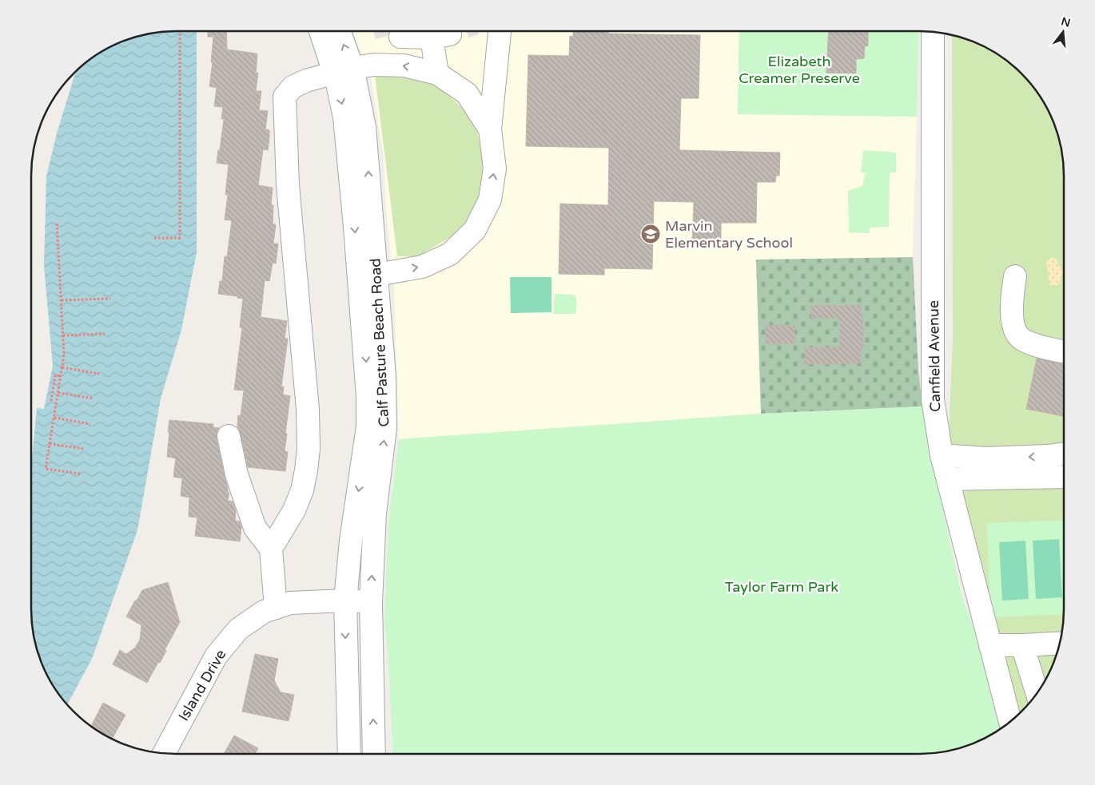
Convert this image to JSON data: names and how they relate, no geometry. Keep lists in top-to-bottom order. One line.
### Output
{"streets":{"street":["Calf Pasture Beach Road","Canfield Avenue","Island Drive"]},"crossings":[["Calf Pasture Beach Road","Island Drive"]],"parks":["Elizabeth Creamer Preserve","Taylor Farm Park"],"places":{"school or university":["Marvin Elementary School"]},"north":"top"}
